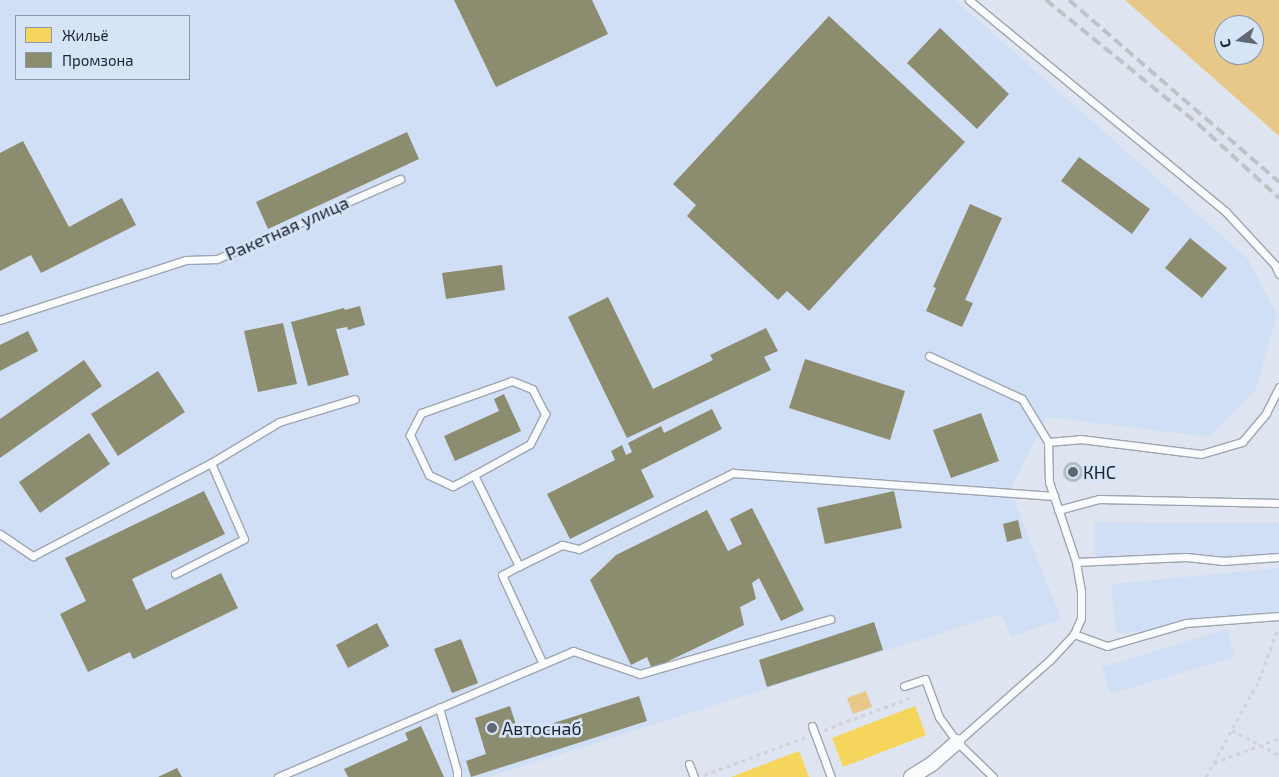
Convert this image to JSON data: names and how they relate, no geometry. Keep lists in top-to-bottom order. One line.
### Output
{"streets":{"lane":["Ракетная улица"]},"places":["КНС","Автоснаб"],"legend":["Жильё","Промзона"],"north":"left"}
